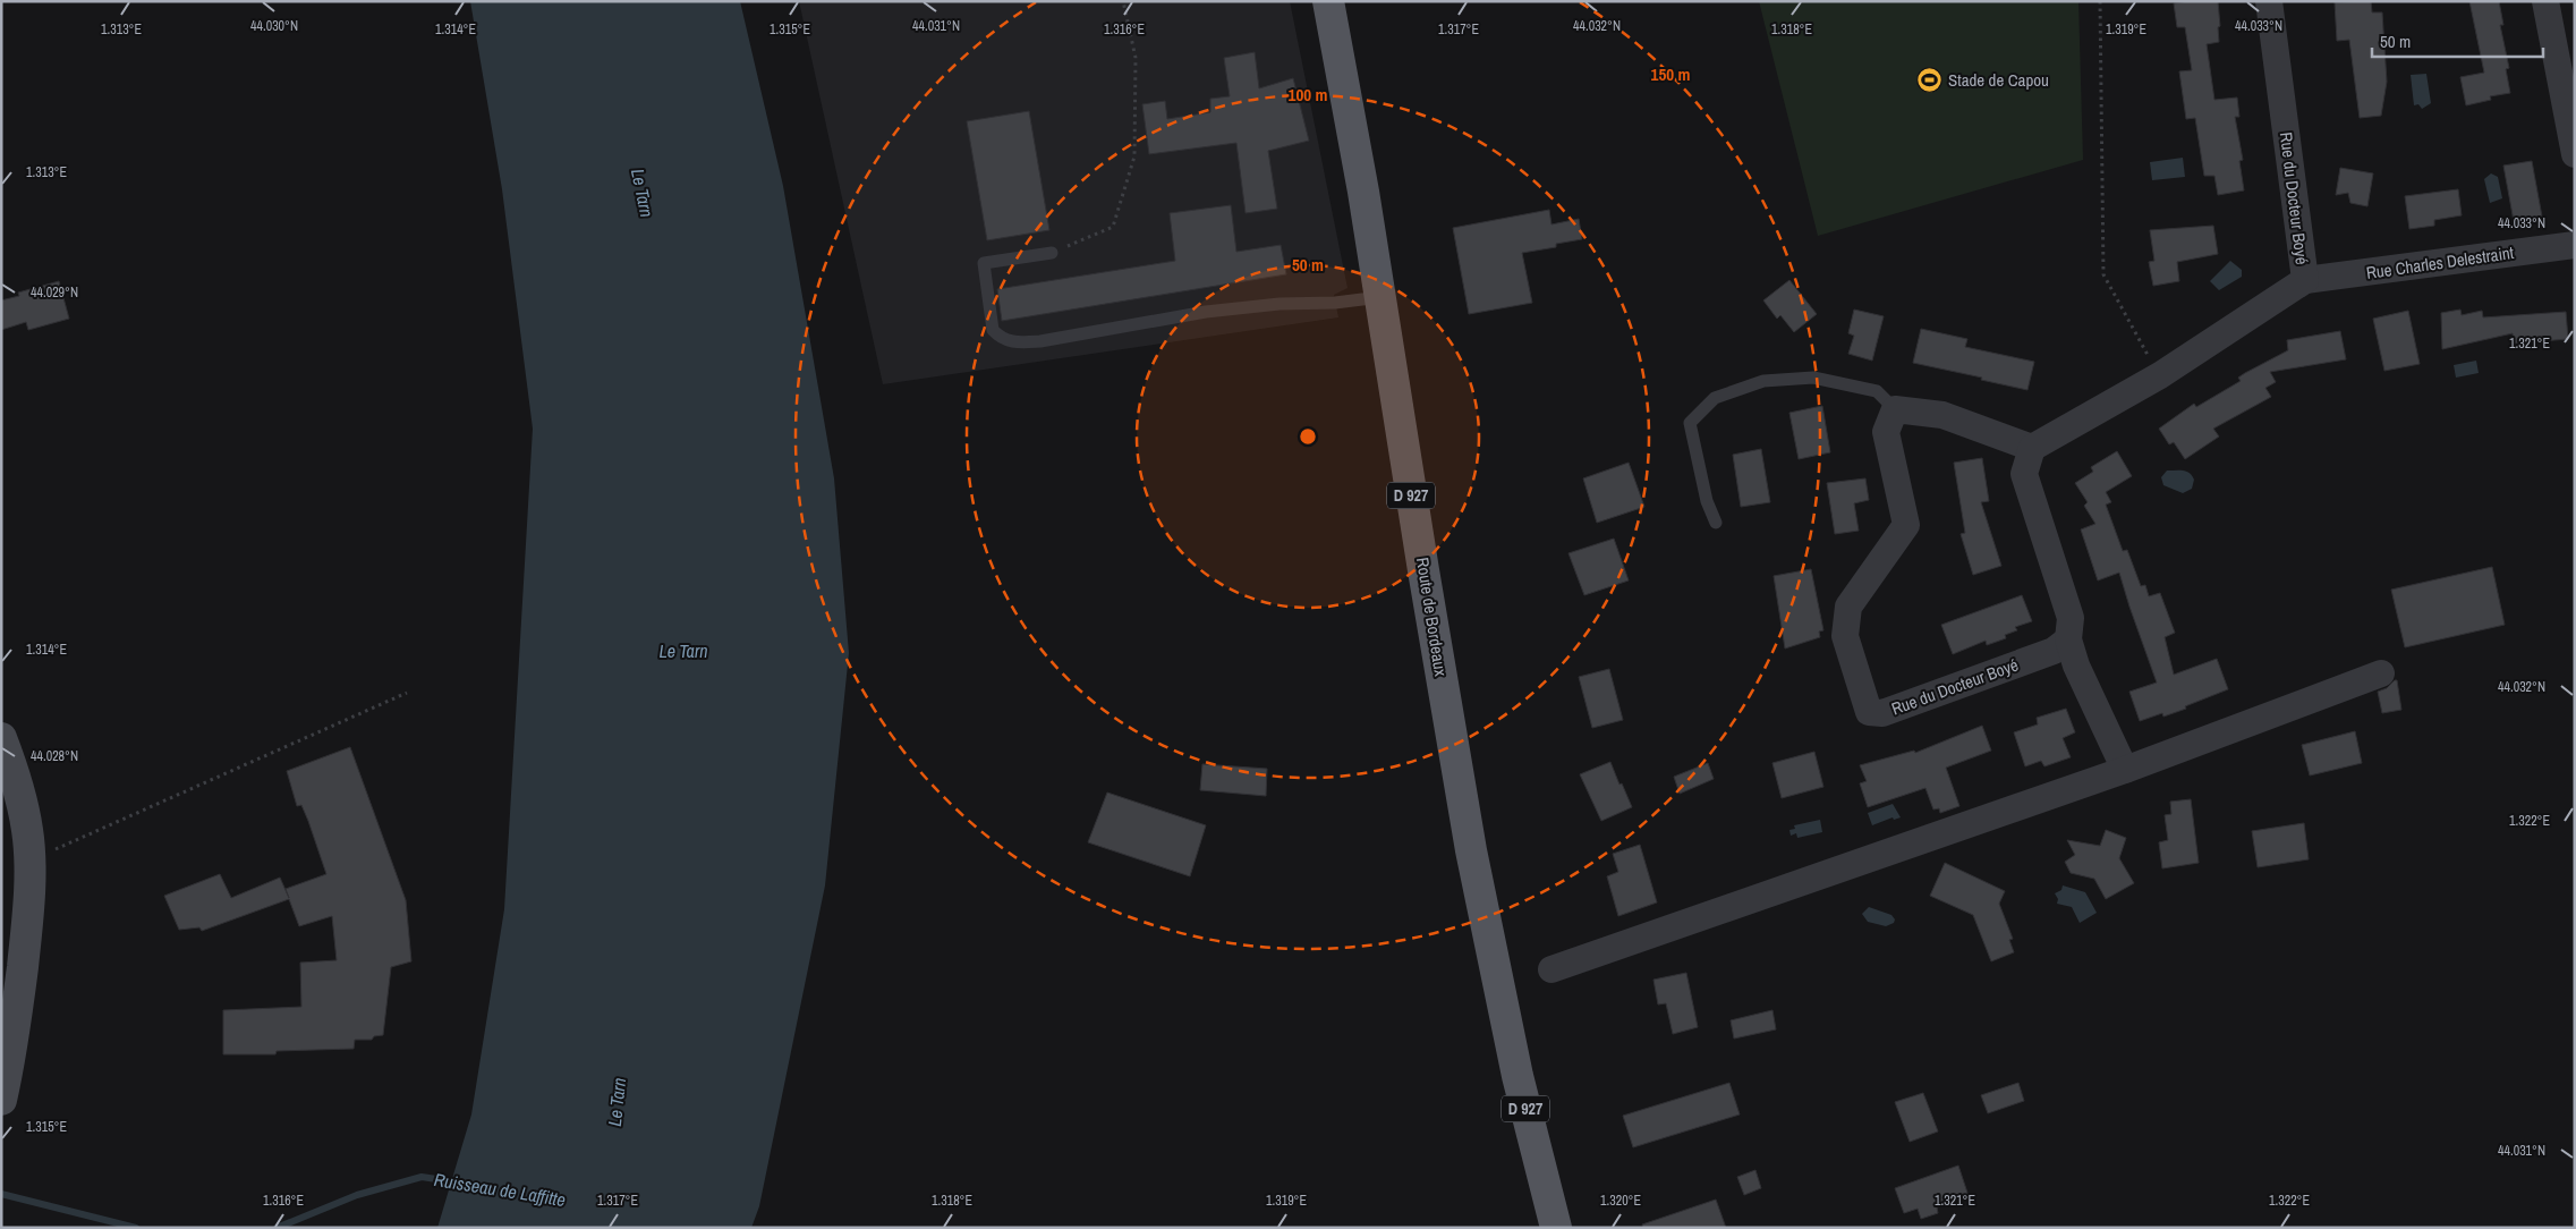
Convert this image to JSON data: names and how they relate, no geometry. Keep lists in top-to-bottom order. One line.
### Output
{"streets":{"main road":["D 927","Route de Bordeaux"],"street":["Rue du Docteur Boyé","Rue Charles Delestraint"]},"crossings":[["Rue du Docteur Boyé","Rue Charles Delestraint"]],"water":["Le Tarn","Ruisseau de Laffitte"],"places":{"sports":["Stade de Capou"]},"scale_bar":"50 m","coordinates":["44.030°N","44.031°N","44.032°N","44.033°N","1.313°E","1.314°E","1.315°E","1.316°E","1.317°E","1.318°E","1.319°E","44.029°N","1.321°E","44.028°N","1.322°E","1.320°E"],"rings":["150 m","100 m","50 m"]}
